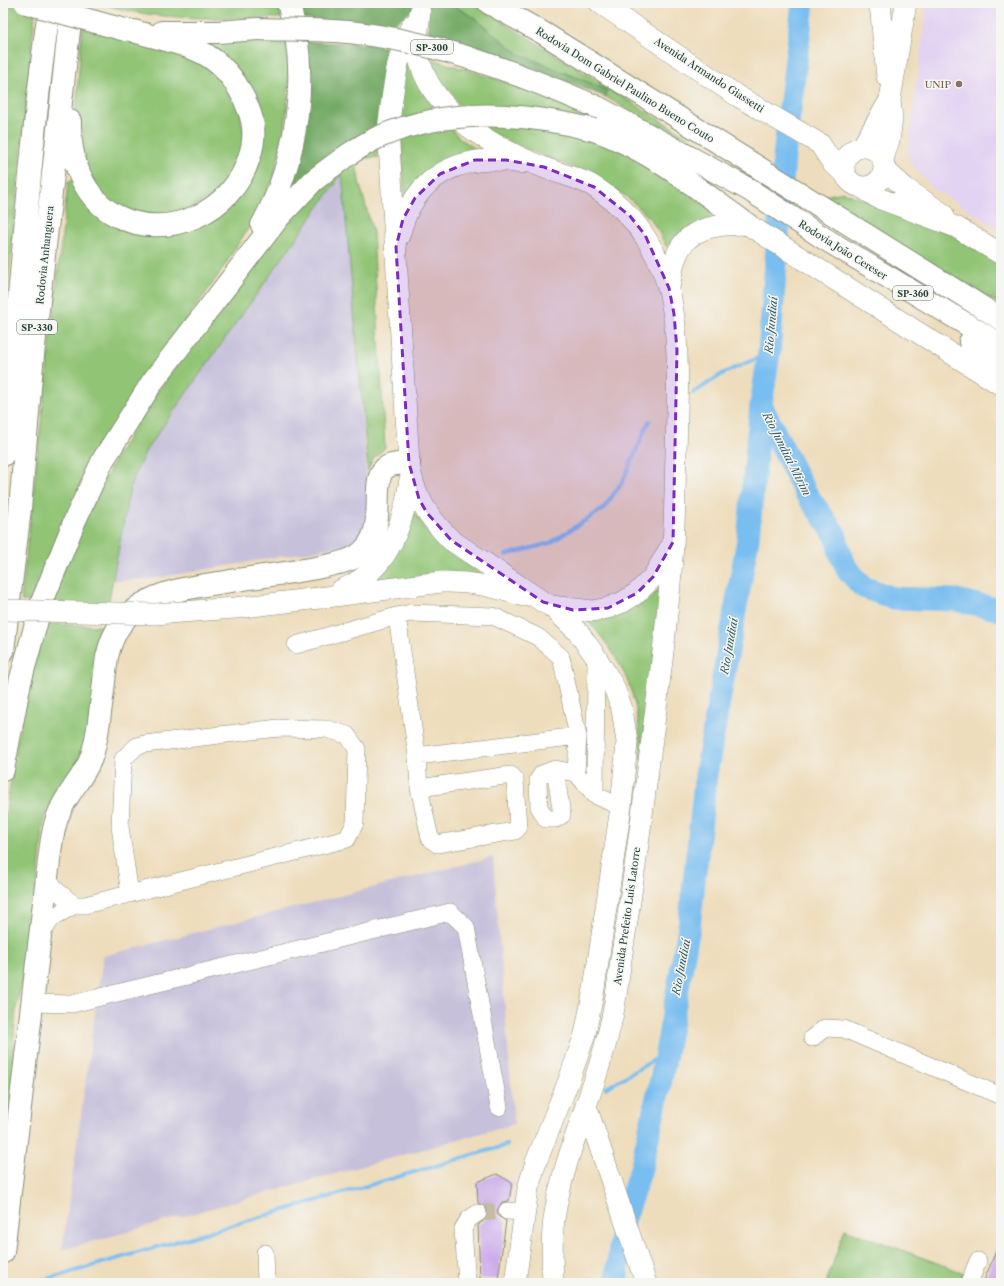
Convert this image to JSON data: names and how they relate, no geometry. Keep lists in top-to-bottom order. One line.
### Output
{"streets":{"highway":["SP-300","Rodovia Dom Gabriel Paulino Bueno Couto","Rodovia João Cereser","Rodovia Anhanguera","SP-360","SP-330"],"main road":["Avenida Armando Giassetti","Avenida Prefeito Luís Latorre"]},"crossings":[["SP-300","Rodovia João Cereser"]],"water":["Rio Jundiaí","Rio Jundiaí Mirim"],"places":["UNIP"]}
